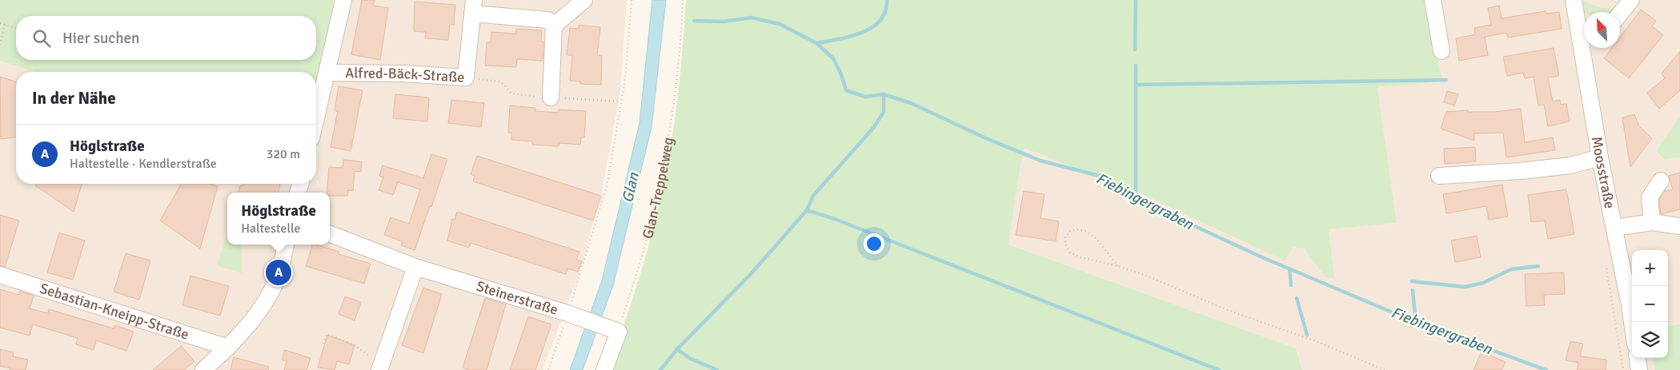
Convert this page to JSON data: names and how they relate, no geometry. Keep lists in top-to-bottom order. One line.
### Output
{"streets":{"street":["Alfred-Bäck-Straße","Moosstraße","Steinerstraße","Sebastian-Kneipp-Straße"],"path":["Glan-Treppelweg"]},"crossings":[["Glan-Treppelweg","Steinerstraße"]],"water":["Glan","Fiebingergraben"],"north":"top left","page":{"search":"Hier suchen","heading":"In der Nähe","list":[{"mark":"A","name":"Höglstraße","note":"Haltestelle · Kendlerstraße","value":"320 m"}],"popup":["Höglstraße","Haltestelle"],"map_buttons":["+","−"],"pins":"A"}}
